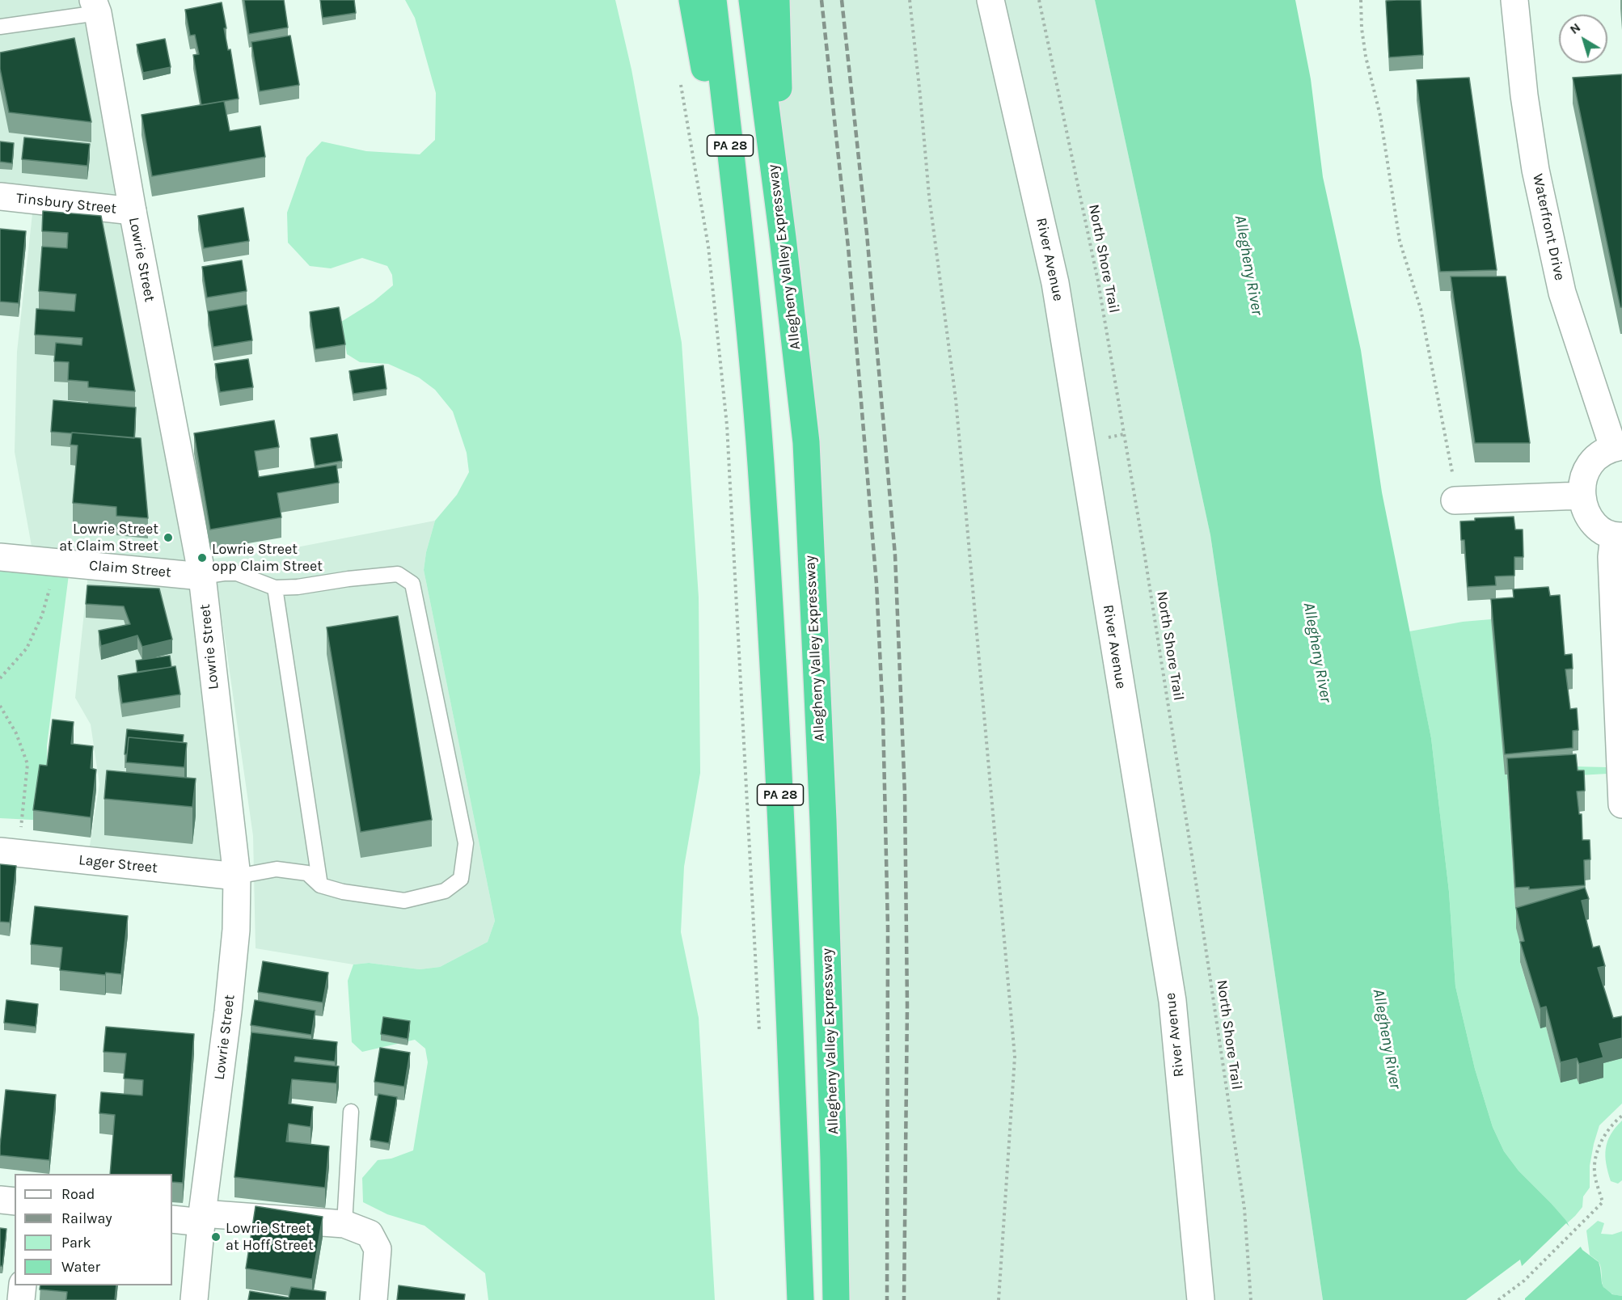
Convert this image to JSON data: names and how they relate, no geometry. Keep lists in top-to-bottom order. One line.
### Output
{"streets":{"highway":["PA 28","Allegheny Valley Expressway"],"street":["Tinsbury Street","Waterfront Drive","Lowrie Street","River Avenue","Claim Street","Lager Street"],"path":["North Shore Trail"]},"crossings":[["Tinsbury Street","Lowrie Street"],["Lowrie Street","Claim Street"],["Lowrie Street","Lager Street"]],"water":["Allegheny River"],"places":["Lowrie Street at Claim Street","Lowrie Street opp Claim Street","Lowrie Street at Hoff Street"],"legend":["Road","Railway","Park","Water"],"north":"top left"}
